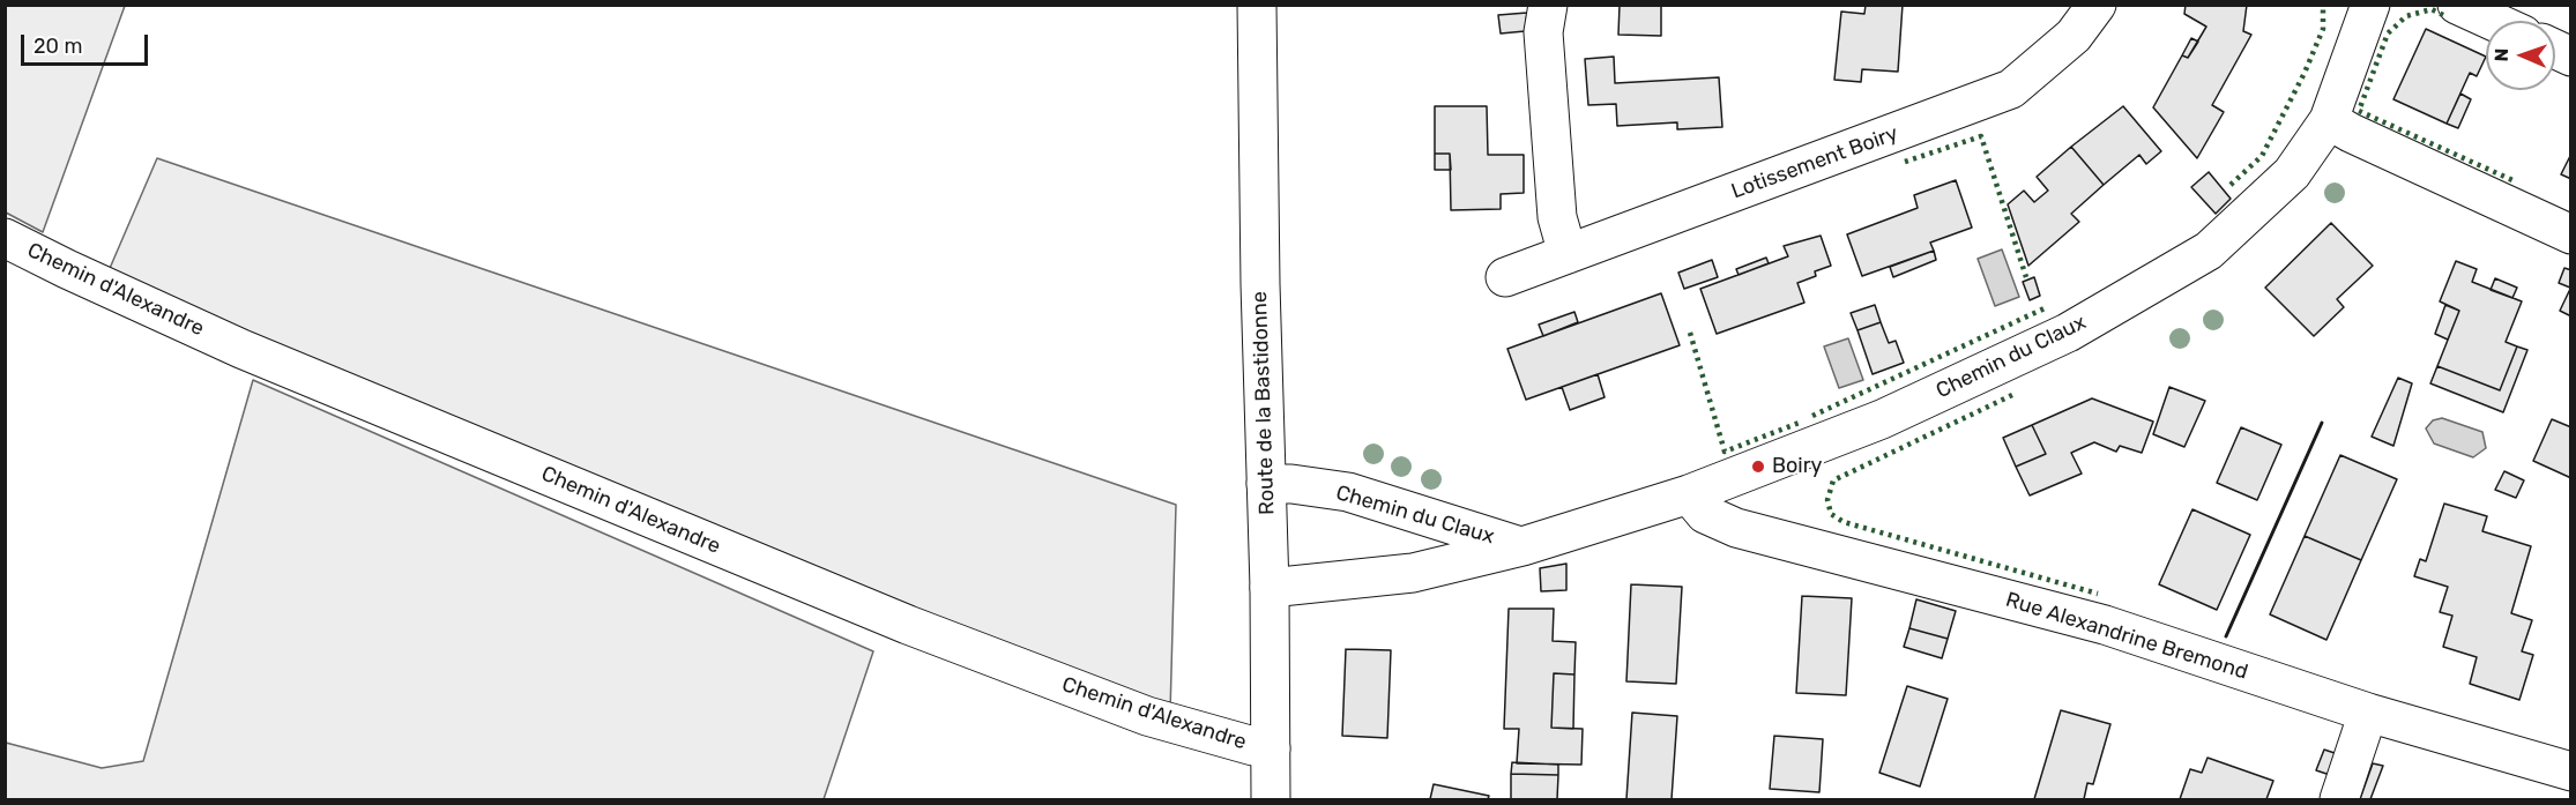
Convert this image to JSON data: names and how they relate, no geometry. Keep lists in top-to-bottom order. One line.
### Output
{"streets":{"street":["Lotissement Boiry","Chemin d'Alexandre","Chemin du Claux","Route de la Bastidonne","Rue Alexandrine Bremond"]},"crossings":[["Chemin d'Alexandre","Route de la Bastidonne"],["Chemin du Claux","Route de la Bastidonne"],["Chemin du Claux","Rue Alexandrine Bremond"]],"places":["Boiry"],"scale_bar":"20 m","north":"left"}
